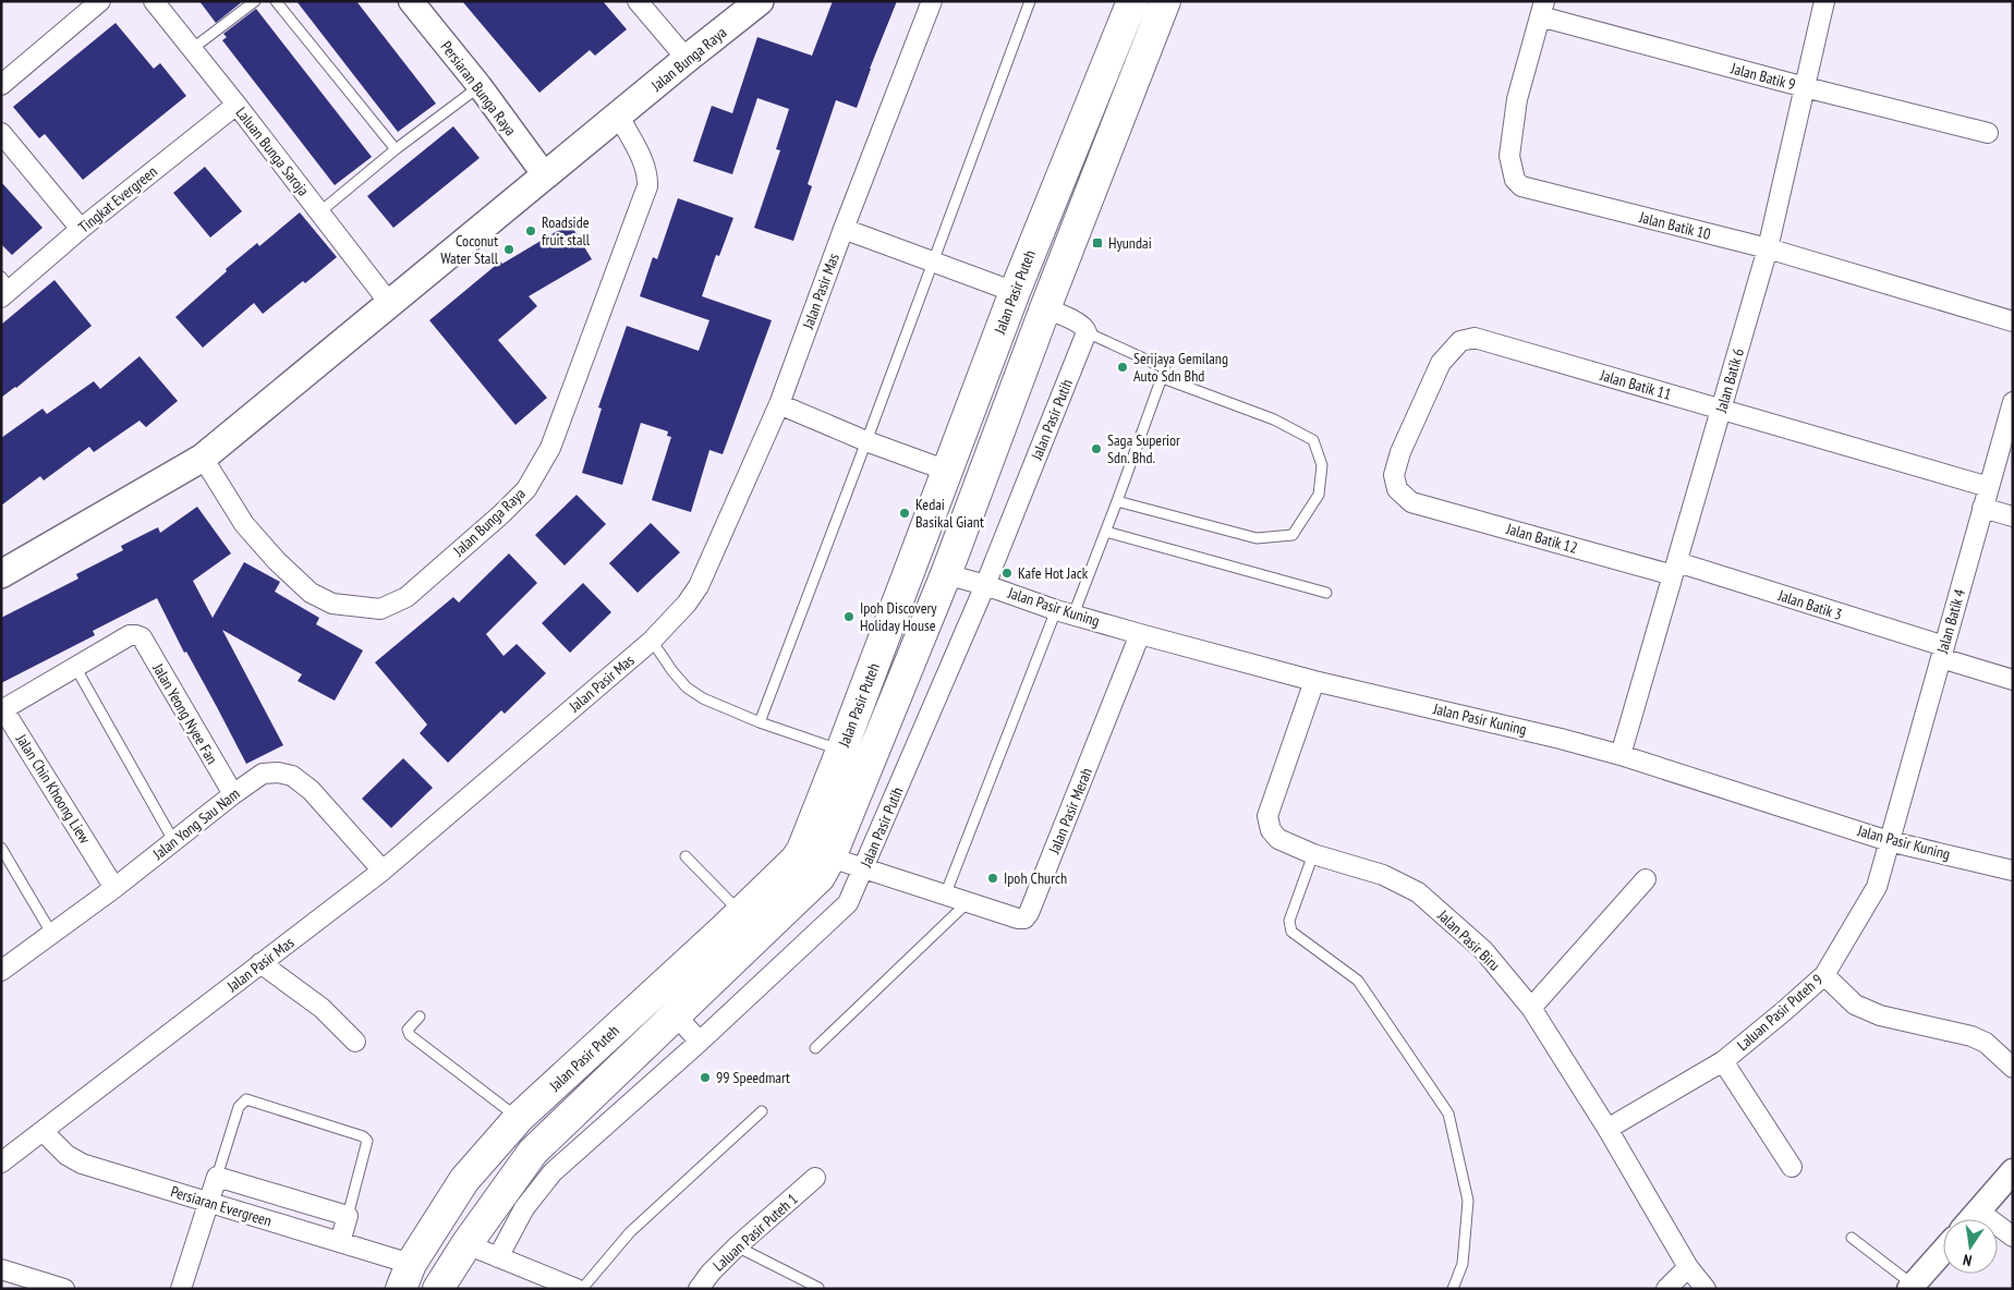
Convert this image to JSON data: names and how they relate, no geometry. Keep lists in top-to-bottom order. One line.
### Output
{"streets":{"main road":["Jalan Bunga Raya","Jalan Pasir Puteh"],"street":["Jalan Batik 9","Persiaran Bunga Raya","Laluan Bunga Saroja","Tingkat Evergreen","Jalan Batik 10","Jalan Pasir Mas","Jalan Batik 6","Jalan Batik 11","Jalan Pasir Putih","Jalan Batik 12","Jalan Batik 3","Jalan Pasir Kuning","Jalan Batik 4","Jalan Yeong Nyee Fan","Jalan Chin Khoong Liew","Jalan Pasir Merah","Jalan Yong Sau Nam","Jalan Pasir Biru","Laluan Pasir Puteh 9","Persiaran Evergreen","Laluan Pasir Puteh 1"]},"crossings":[["Jalan Bunga Raya","Persiaran Bunga Raya"],["Jalan Bunga Raya","Laluan Bunga Saroja"],["Jalan Batik 9","Jalan Batik 10"],["Jalan Batik 9","Jalan Batik 6"],["Laluan Bunga Saroja","Tingkat Evergreen"],["Jalan Batik 10","Jalan Batik 6"],["Jalan Pasir Mas","Jalan Yong Sau Nam"],["Jalan Pasir Mas","Persiaran Evergreen"],["Jalan Pasir Puteh","Jalan Pasir Kuning"],["Jalan Pasir Puteh","Jalan Pasir Merah"],["Jalan Pasir Puteh","Persiaran Evergreen"],["Jalan Batik 6","Jalan Batik 11"],["Jalan Batik 6","Jalan Batik 12"],["Jalan Batik 6","Jalan Batik 3"],["Jalan Batik 6","Jalan Pasir Kuning"],["Jalan Batik 11","Jalan Batik 12"],["Jalan Batik 11","Jalan Batik 4"],["Jalan Pasir Putih","Jalan Pasir Kuning"],["Jalan Pasir Putih","Jalan Pasir Merah"],["Jalan Batik 12","Jalan Batik 3"],["Jalan Batik 3","Jalan Batik 4"],["Jalan Pasir Kuning","Jalan Batik 4"],["Jalan Pasir Kuning","Jalan Pasir Merah"],["Jalan Pasir Kuning","Jalan Pasir Biru"],["Jalan Pasir Kuning","Laluan Pasir Puteh 9"],["Jalan Batik 4","Laluan Pasir Puteh 9"],["Jalan Yeong Nyee Fan","Jalan Chin Khoong Liew"],["Jalan Yeong Nyee Fan","Jalan Yong Sau Nam"],["Jalan Chin Khoong Liew","Jalan Yong Sau Nam"],["Jalan Pasir Biru","Laluan Pasir Puteh 9"]],"places":{"other":["Roadside fruit stall","Coconut Water Stall","Serijaya Gemilang Auto Sdn Bhd","Saga Superior Sdn. Bhd.","Kedai Basikal Giant","Kafe Hot Jack","Ipoh Discovery Holiday House","Ipoh Church","99 Speedmart"],"transit":["Hyundai"]},"north":"bottom"}
